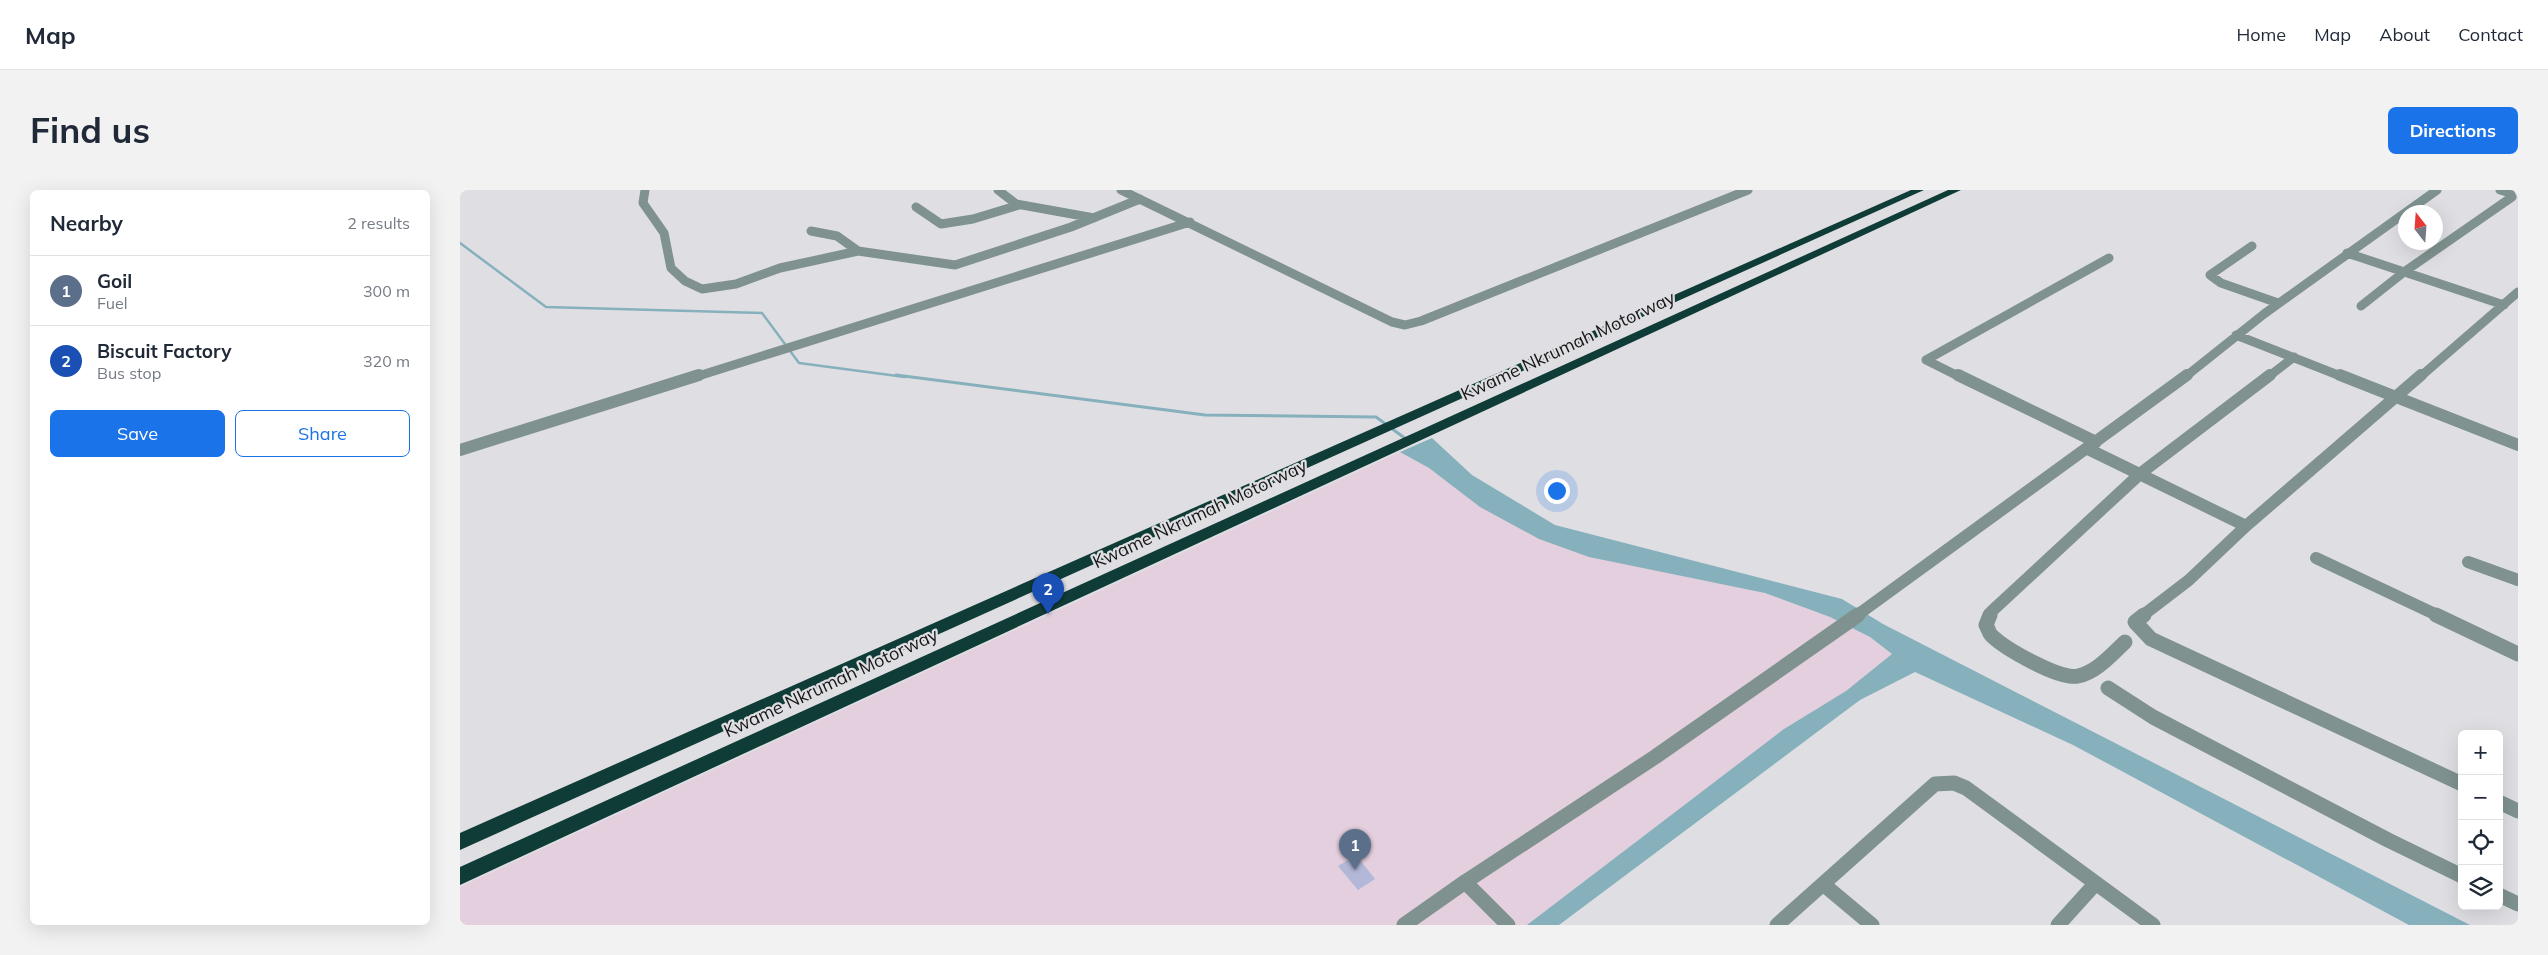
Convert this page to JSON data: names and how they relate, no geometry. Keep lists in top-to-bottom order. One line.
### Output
{"streets":{"highway":["Kwame Nkrumah Motorway"]},"north":"top","page":{"header":"Map","nav":["Home","Map","About","Contact"],"buttons":["Directions",["Save","Share"]],"title":"Find us","heading":["Nearby","2 results"],"list":[{"mark":"1","name":"Goil","note":"Fuel","value":"300 m"},{"mark":"2","name":"Biscuit Factory","note":"Bus stop","value":"320 m"}],"pins":["2","1"],"map_buttons":["+","−"]}}
